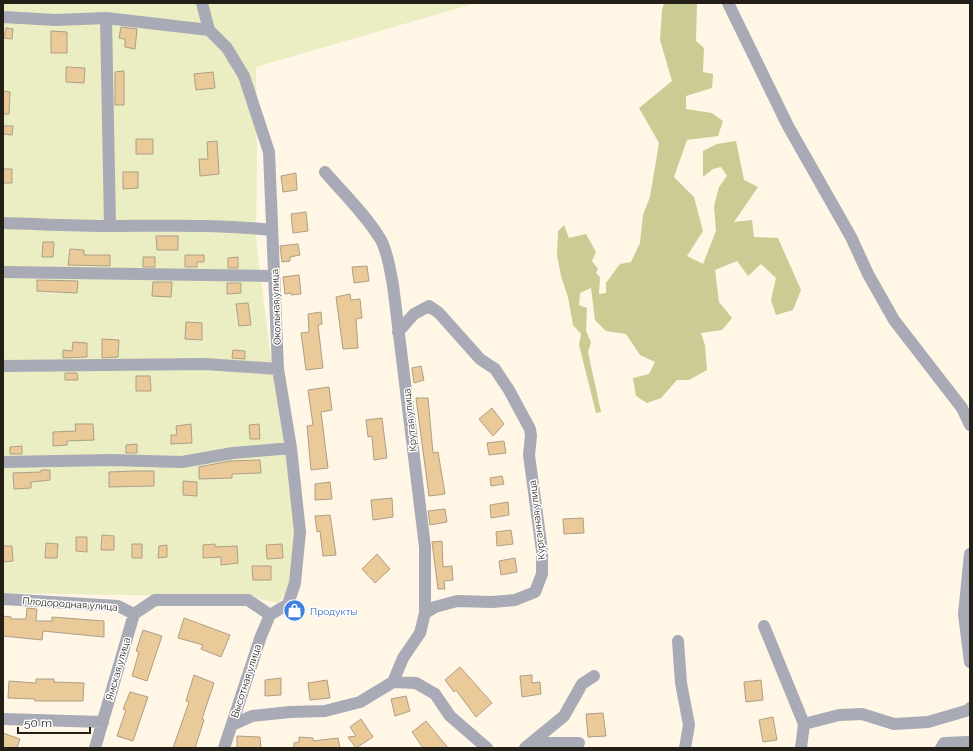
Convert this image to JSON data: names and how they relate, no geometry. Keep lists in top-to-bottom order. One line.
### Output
{"streets":{"street":["Окольная улица","Крутая улица","Курганная улица","Плодородная улица","Ямская улица","Высотная улица"]},"crossings":[["Окольная улица","Высотная улица"],["Крутая улица","Курганная улица"],["Плодородная улица","Ямская улица"]],"places":{"shop":["Продукты"]},"scale_bar":"50 m"}
